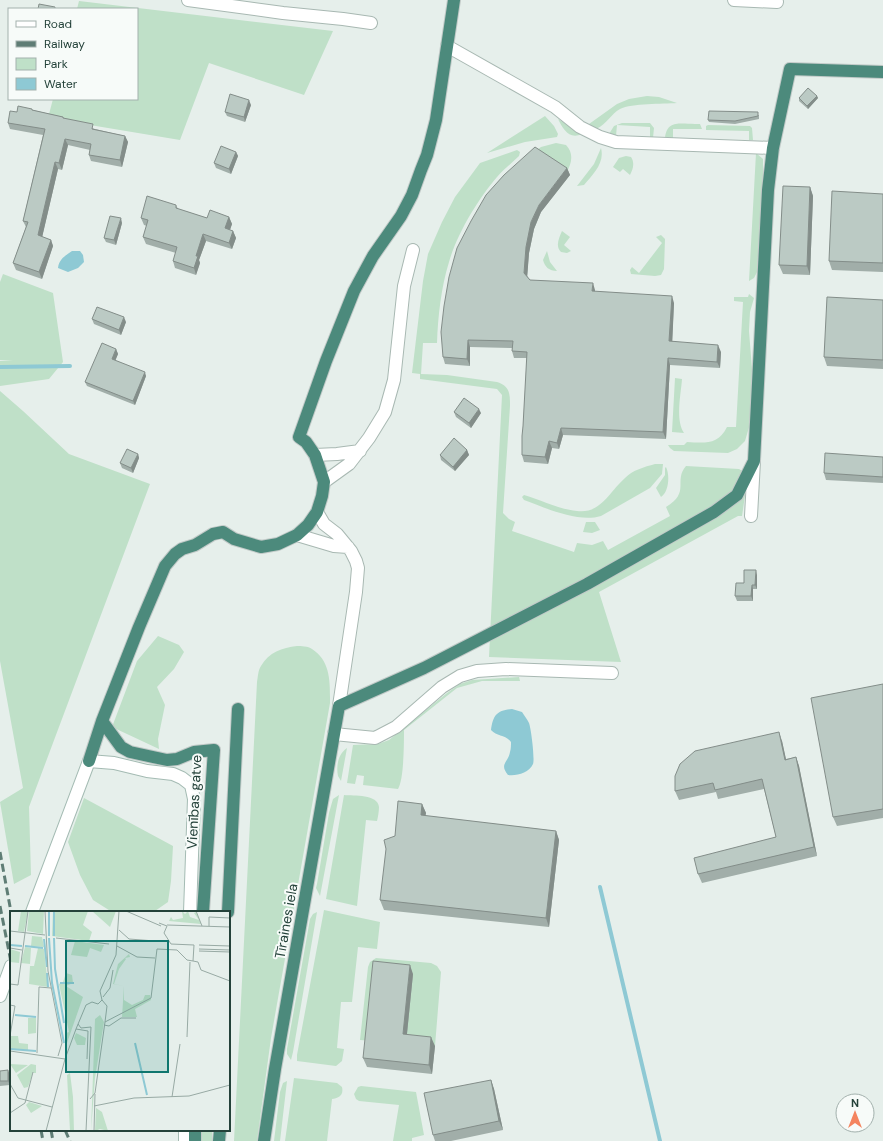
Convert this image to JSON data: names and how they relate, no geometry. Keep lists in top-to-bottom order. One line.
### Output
{"streets":{"highway":["Vienības gatve","Tīraines iela"]},"legend":["Road","Railway","Park","Water"],"north":"top"}
